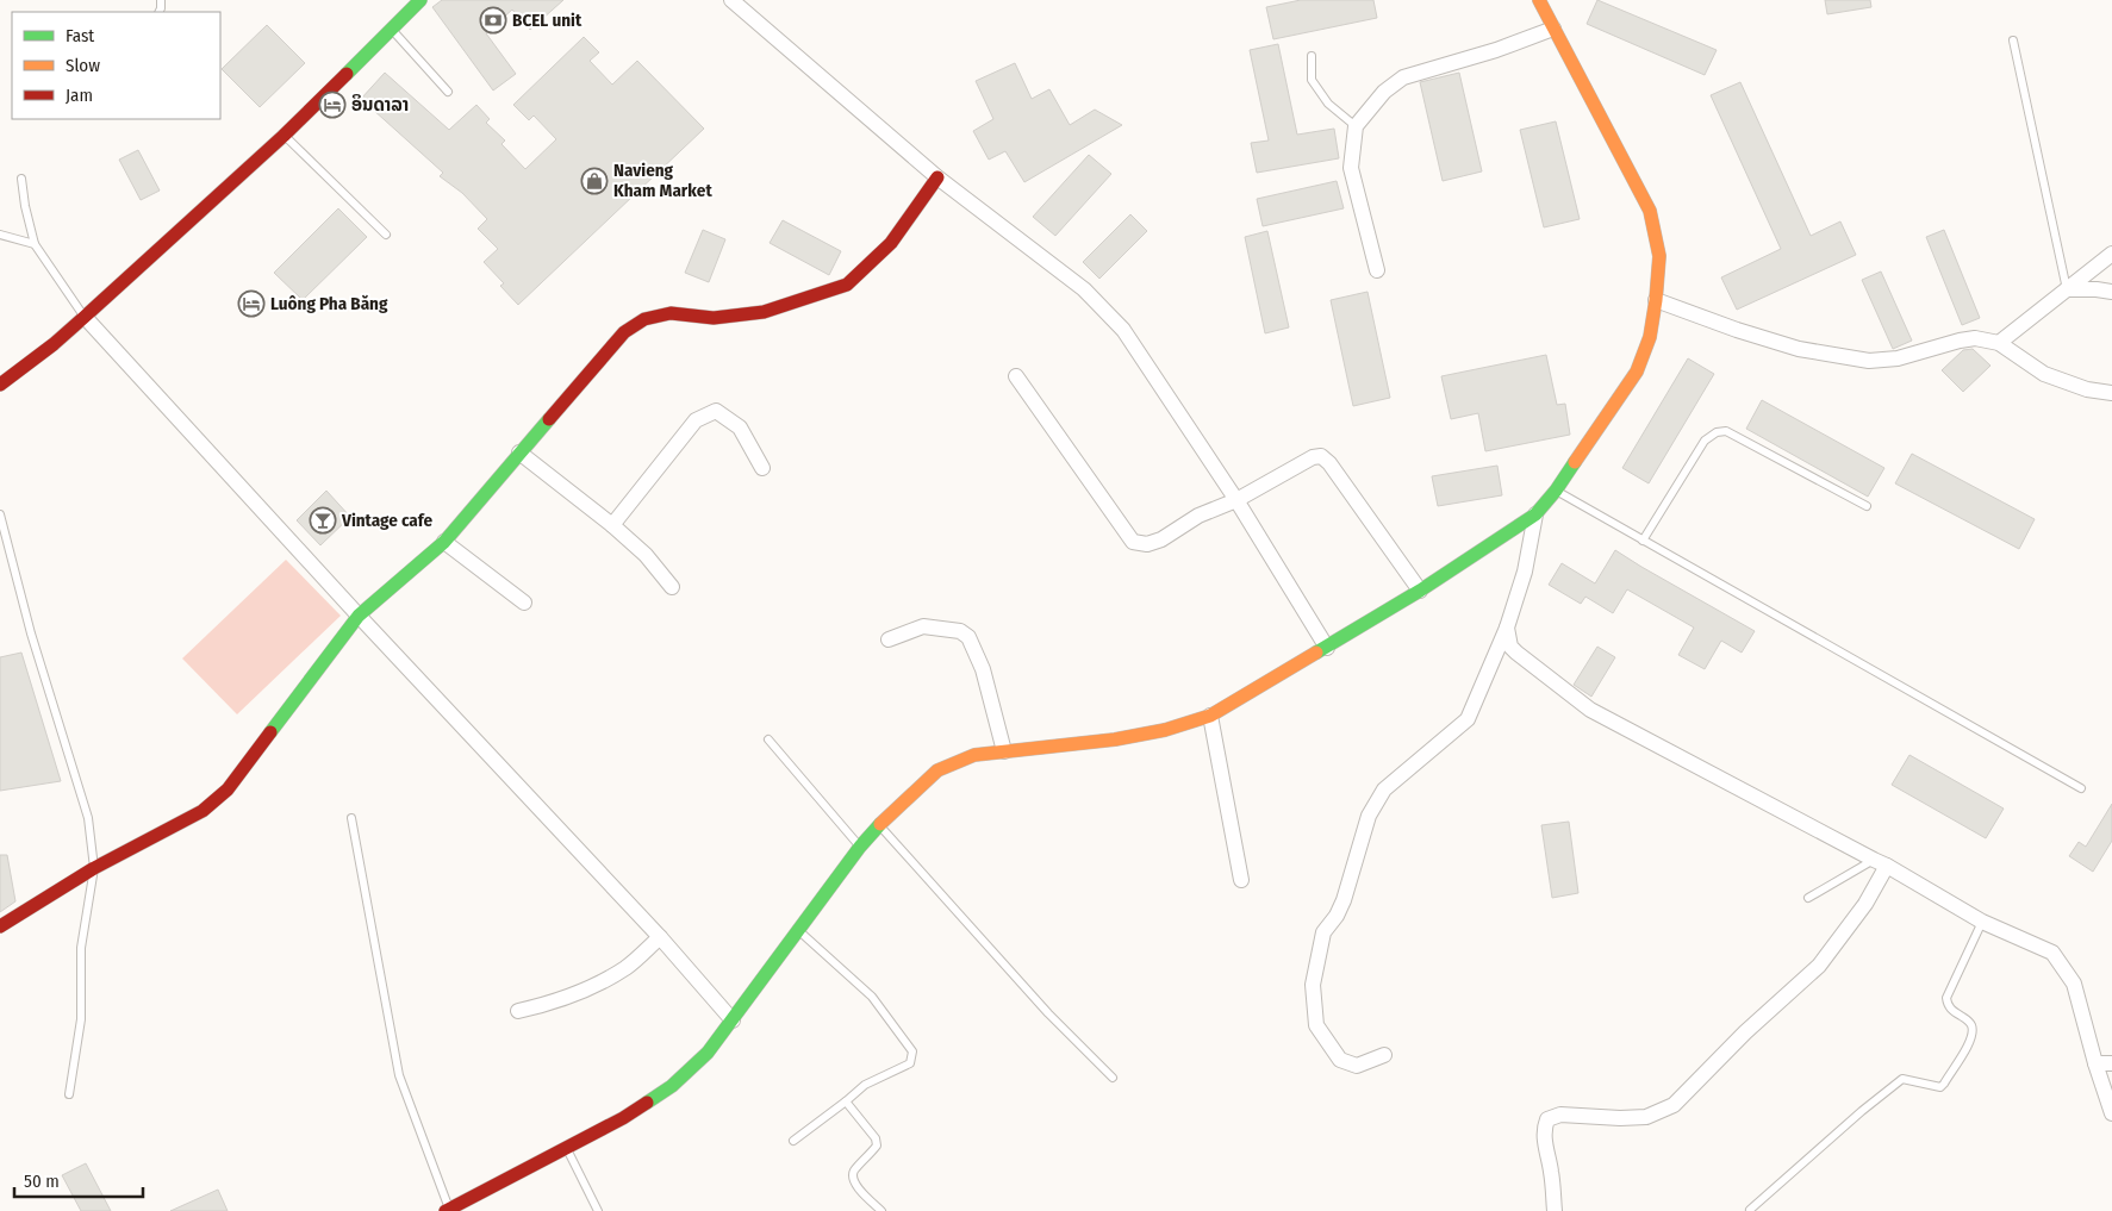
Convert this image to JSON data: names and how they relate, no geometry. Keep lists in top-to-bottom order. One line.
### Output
{"places":{"bank":["BCEL unit"],"hotel":["ອິນດາລາ","Luông Pha Băng"],"shop":["Navieng Kham Market"],"bar":["Vintage cafe"]},"legend":["Fast","Slow","Jam"],"scale_bar":"50 m"}
